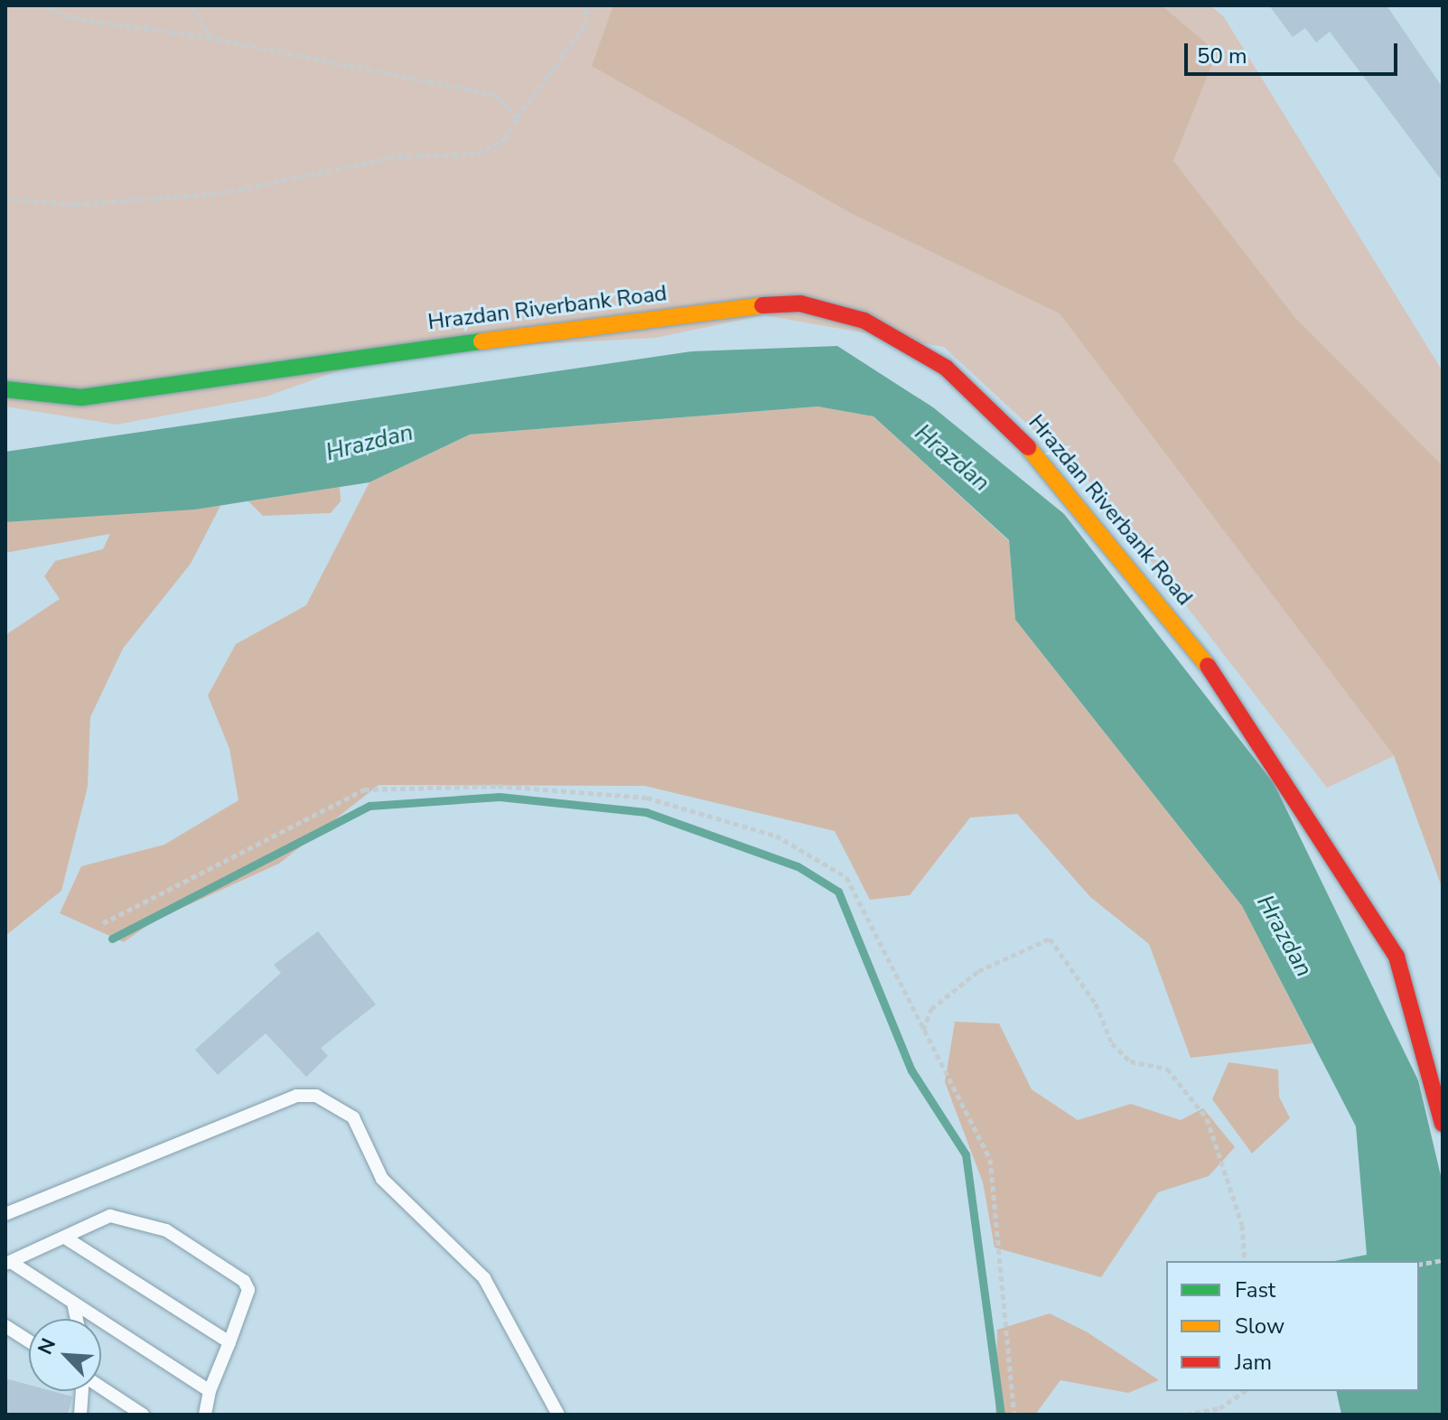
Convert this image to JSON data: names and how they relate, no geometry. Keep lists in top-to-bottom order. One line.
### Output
{"streets":{"street":["Hrazdan Riverbank Road"]},"water":["Hrazdan"],"legend":["Fast","Slow","Jam"],"scale_bar":"50 m","north":"top left"}
